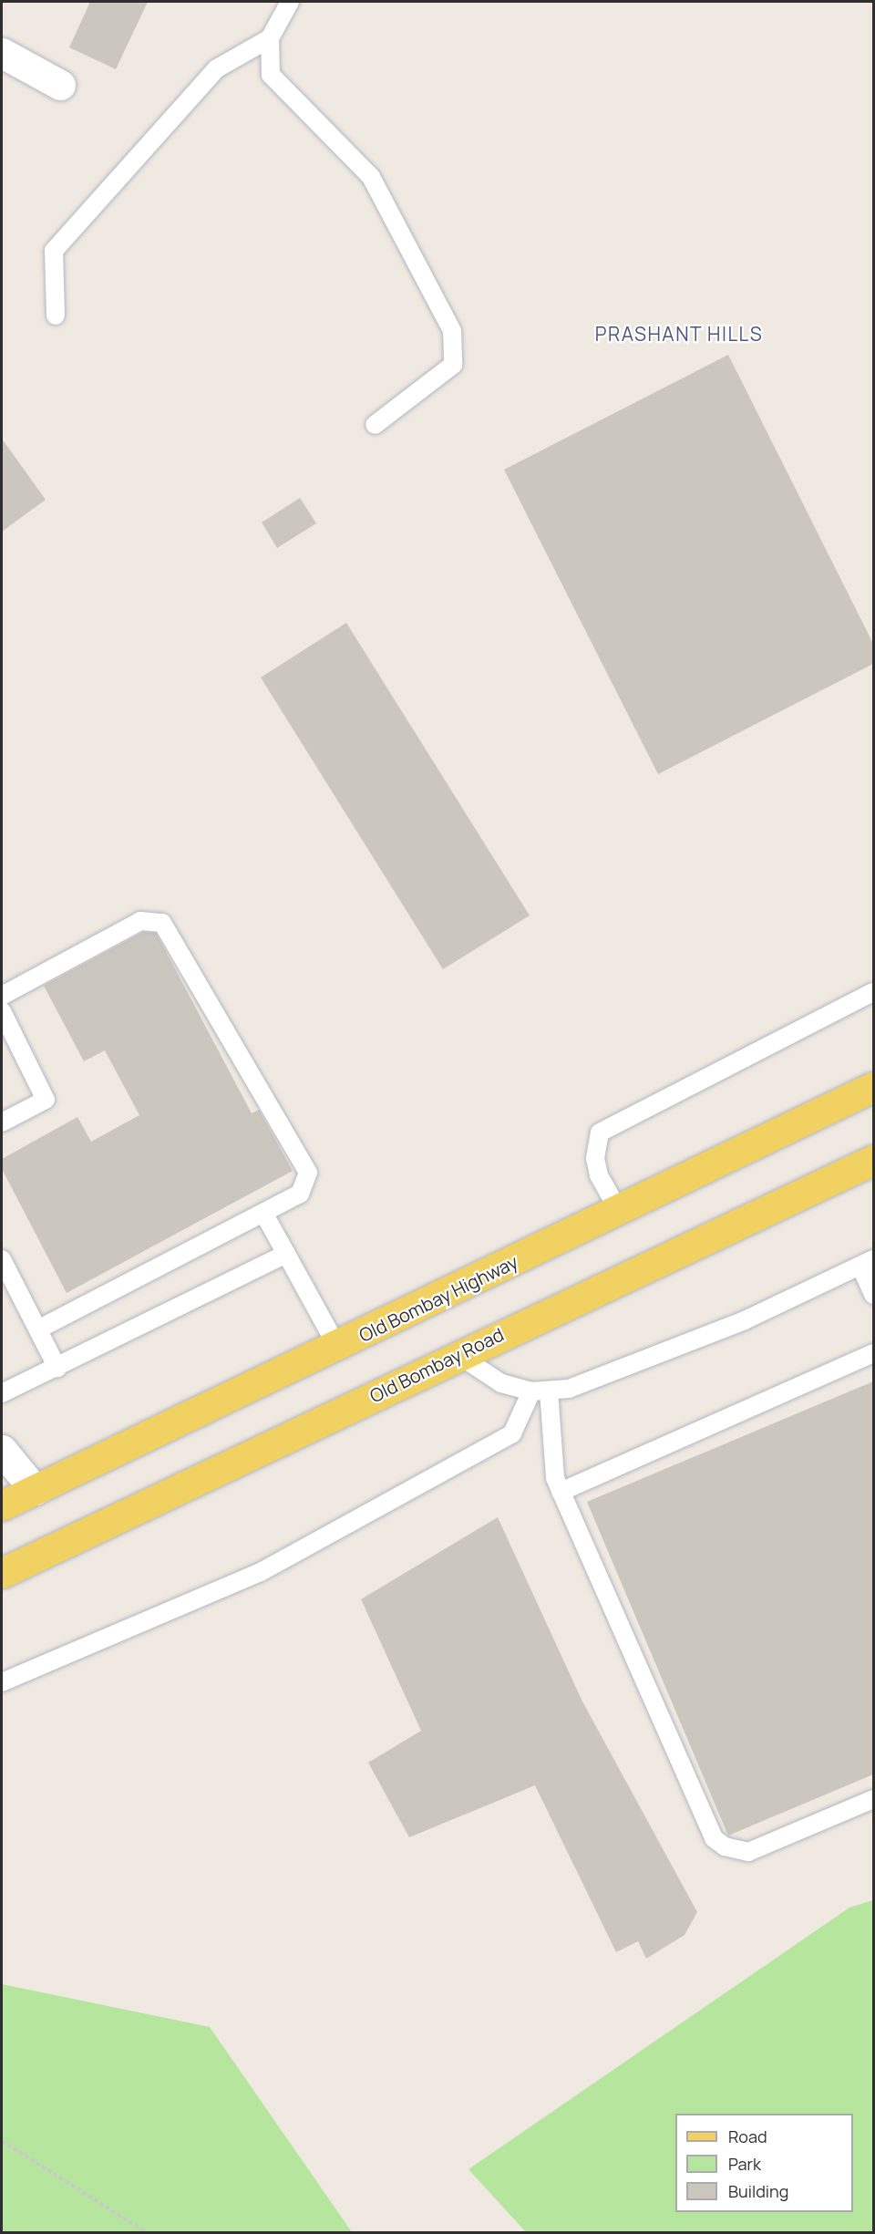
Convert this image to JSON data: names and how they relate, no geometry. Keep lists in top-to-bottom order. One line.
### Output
{"streets":{"main road":["Old Bombay Highway","Old Bombay Road"]},"districts":["PRASHANT HILLS"],"legend":["Road","Park","Building"]}
